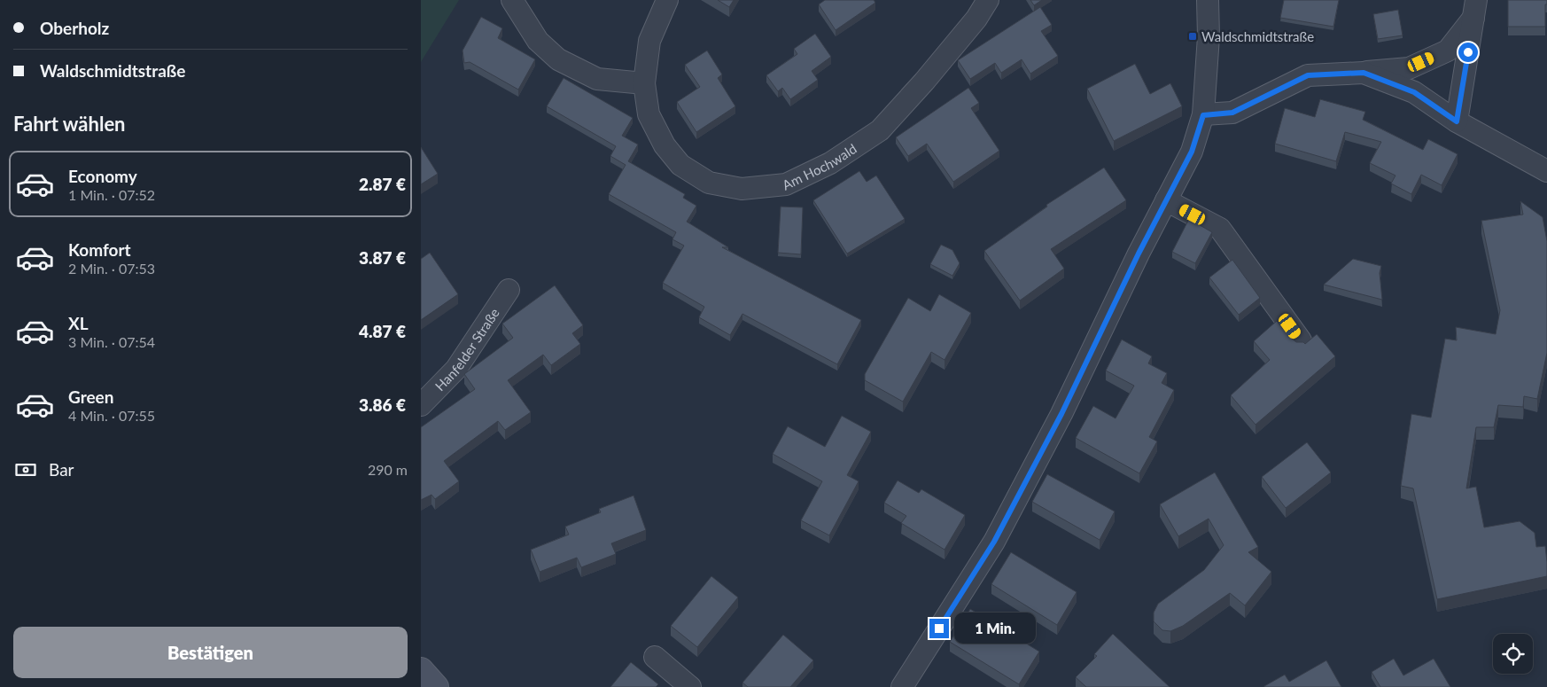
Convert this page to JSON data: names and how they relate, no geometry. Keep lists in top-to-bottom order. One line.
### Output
{"streets":{"street":["Am Hochwald","Hanfelder Straße"]},"places":{"transit":["Waldschmidtstraße"]},"page":{"banner":["Oberholz","Waldschmidtstraße"],"heading":"Fahrt wählen","list":[{"name":"Economy","note":"1 Min. · 07:52","value":"2.87 €"},{"name":"Komfort","note":"2 Min. · 07:53","value":"3.87 €"},{"name":"XL","note":"3 Min. · 07:54","value":"4.87 €"},{"name":"Green","note":"4 Min. · 07:55","value":"3.86 €"}],"pay":["Bar","290 m"],"bubble":"1 Min.","buttons":"Bestätigen"}}
